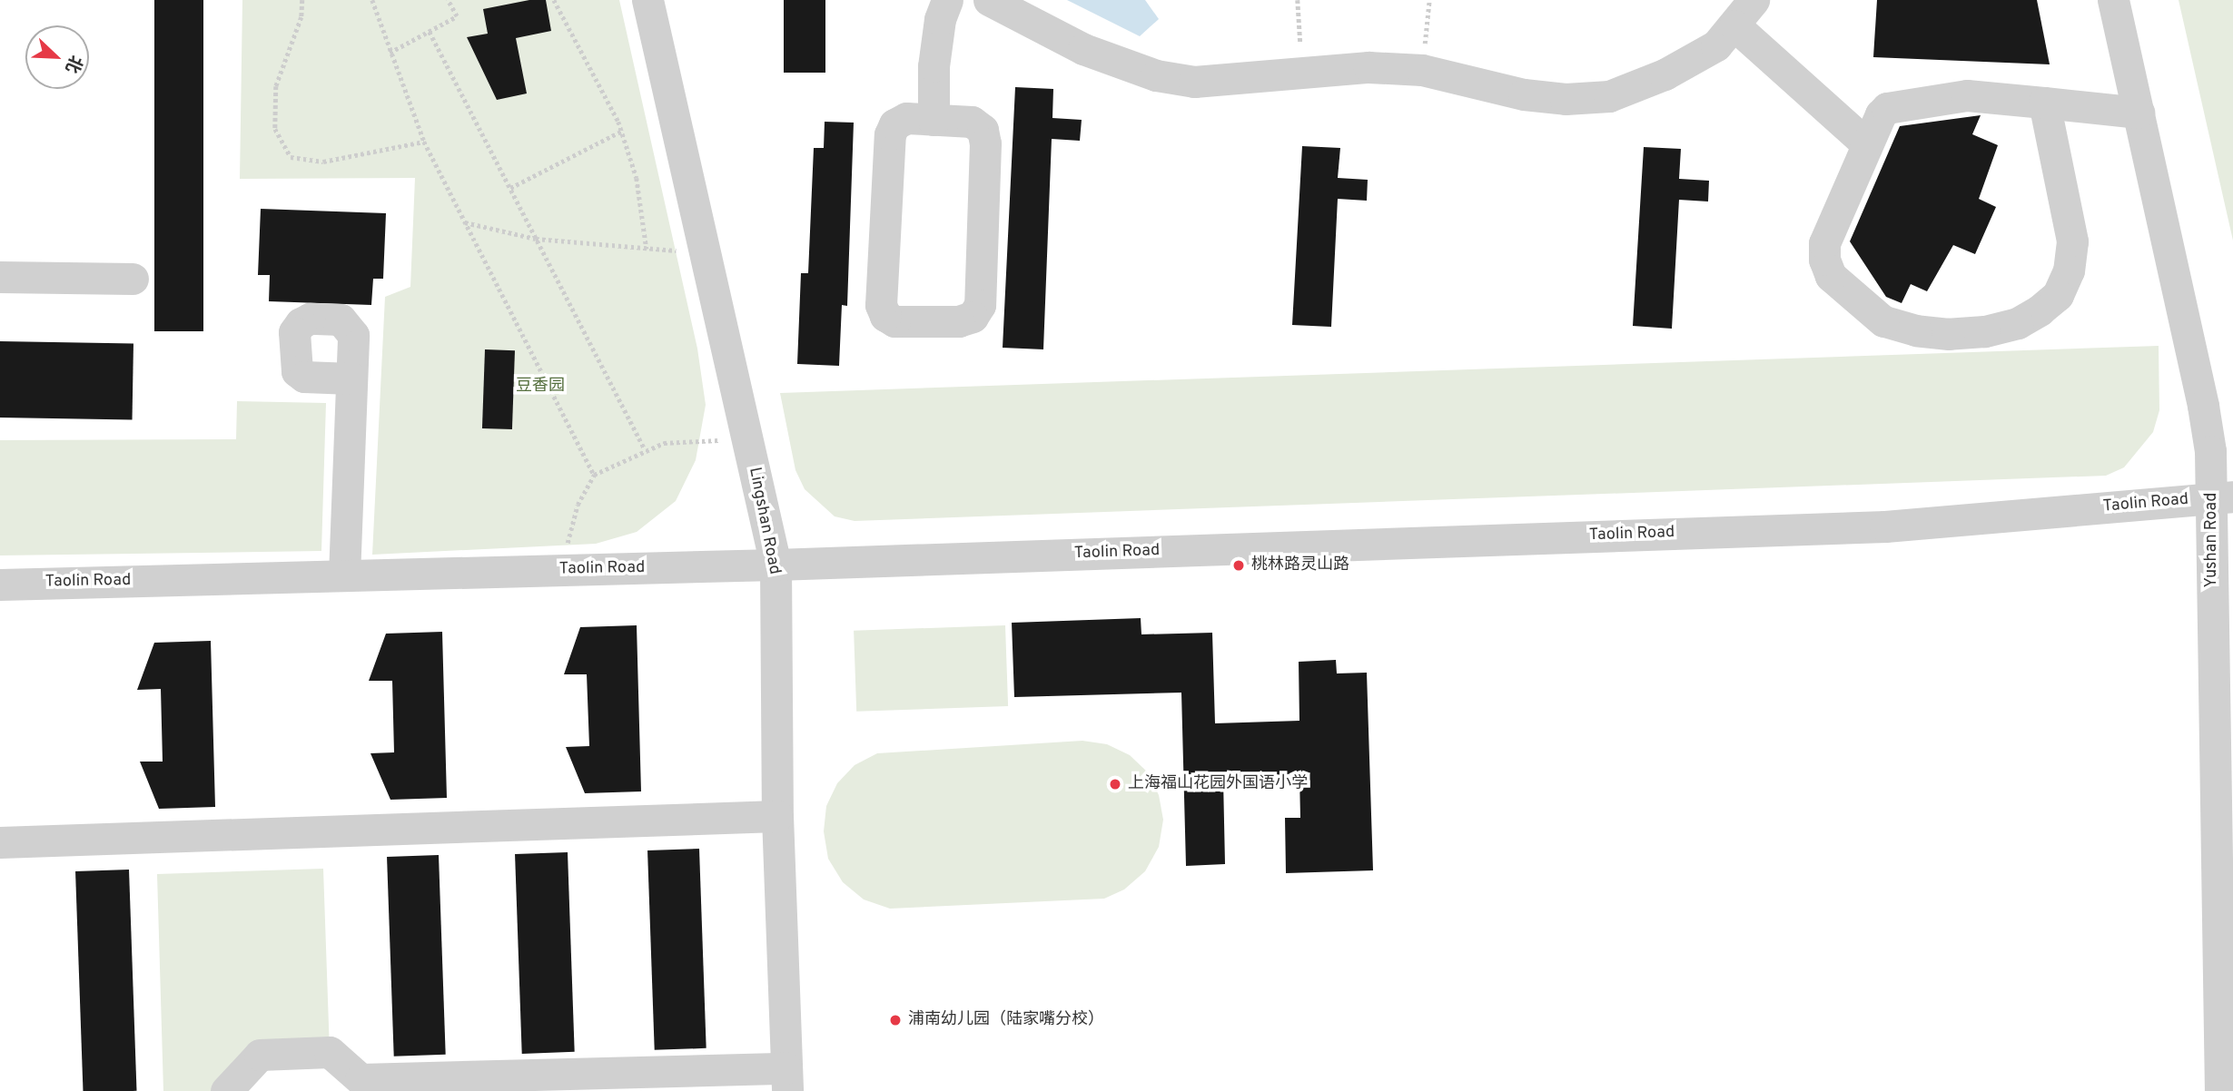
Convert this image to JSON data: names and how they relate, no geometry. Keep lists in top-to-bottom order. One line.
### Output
{"streets":{"street":["Taolin Road","Lingshan Road","Yushan Road"]},"crossings":[["Taolin Road","Lingshan Road"],["Taolin Road","Yushan Road"]],"parks":["豆香园"],"places":["桃林路灵山路","上海福山花园外国语小学","浦南幼儿园（陆家嘴分校）"],"north":"bottom right"}
